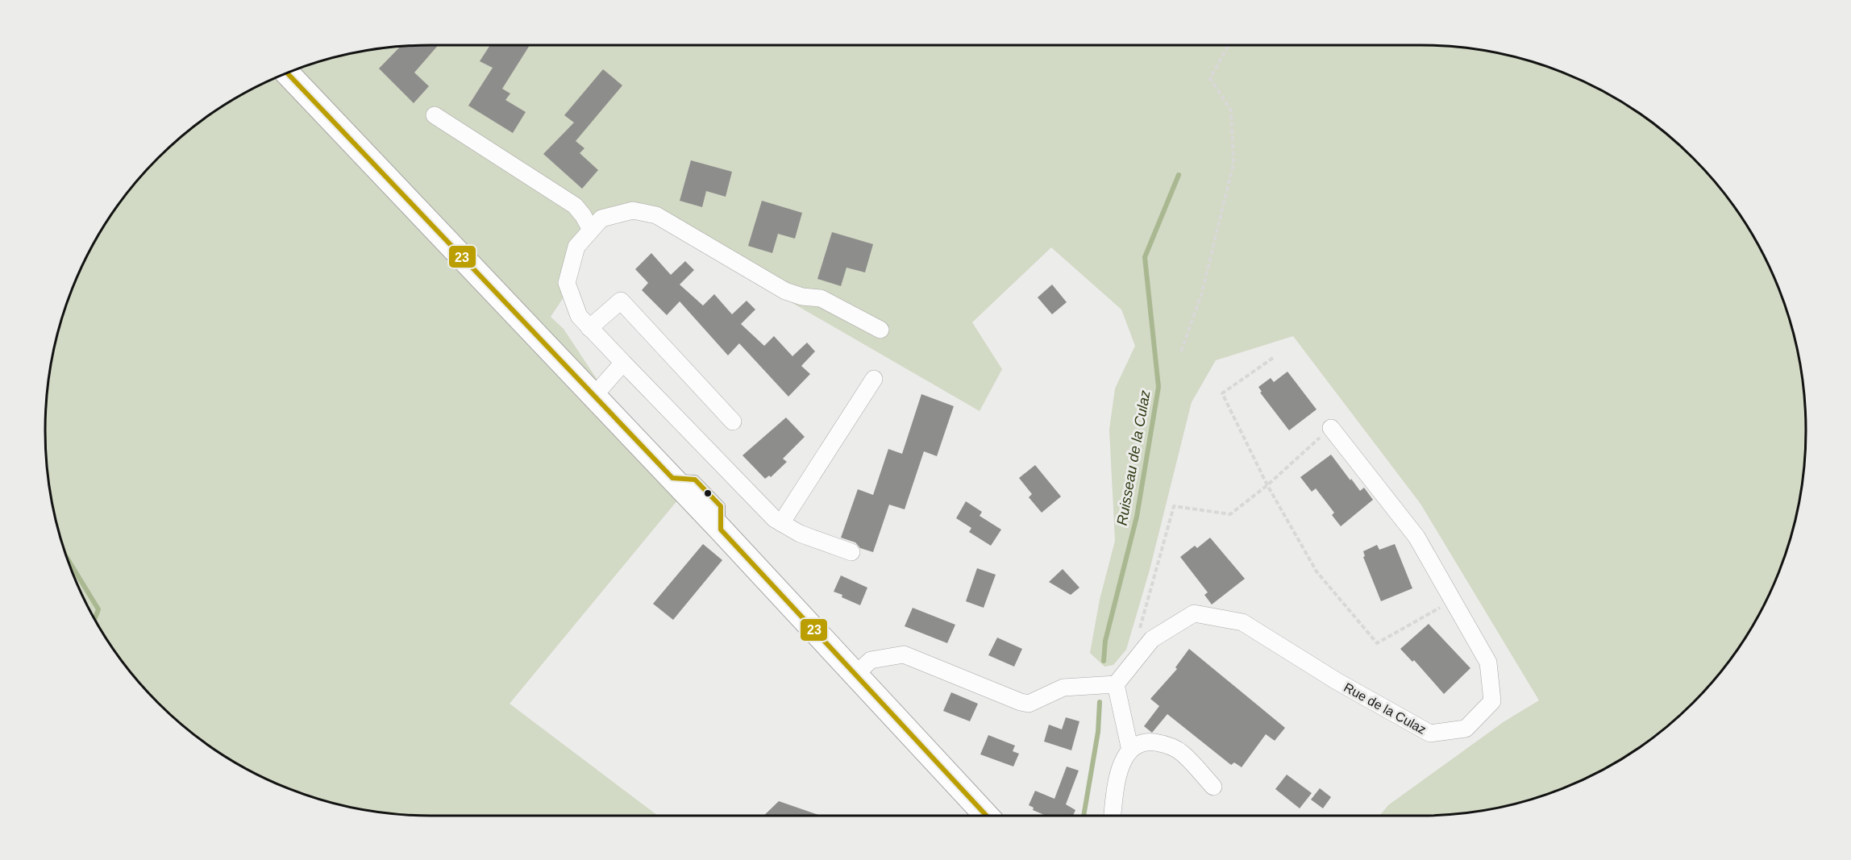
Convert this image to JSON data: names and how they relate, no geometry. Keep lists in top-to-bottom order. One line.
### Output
{"streets":{"street":["Rue de la Culaz"]},"water":["Ruisseau de la Culaz"],"lines":["transit line 23"]}
